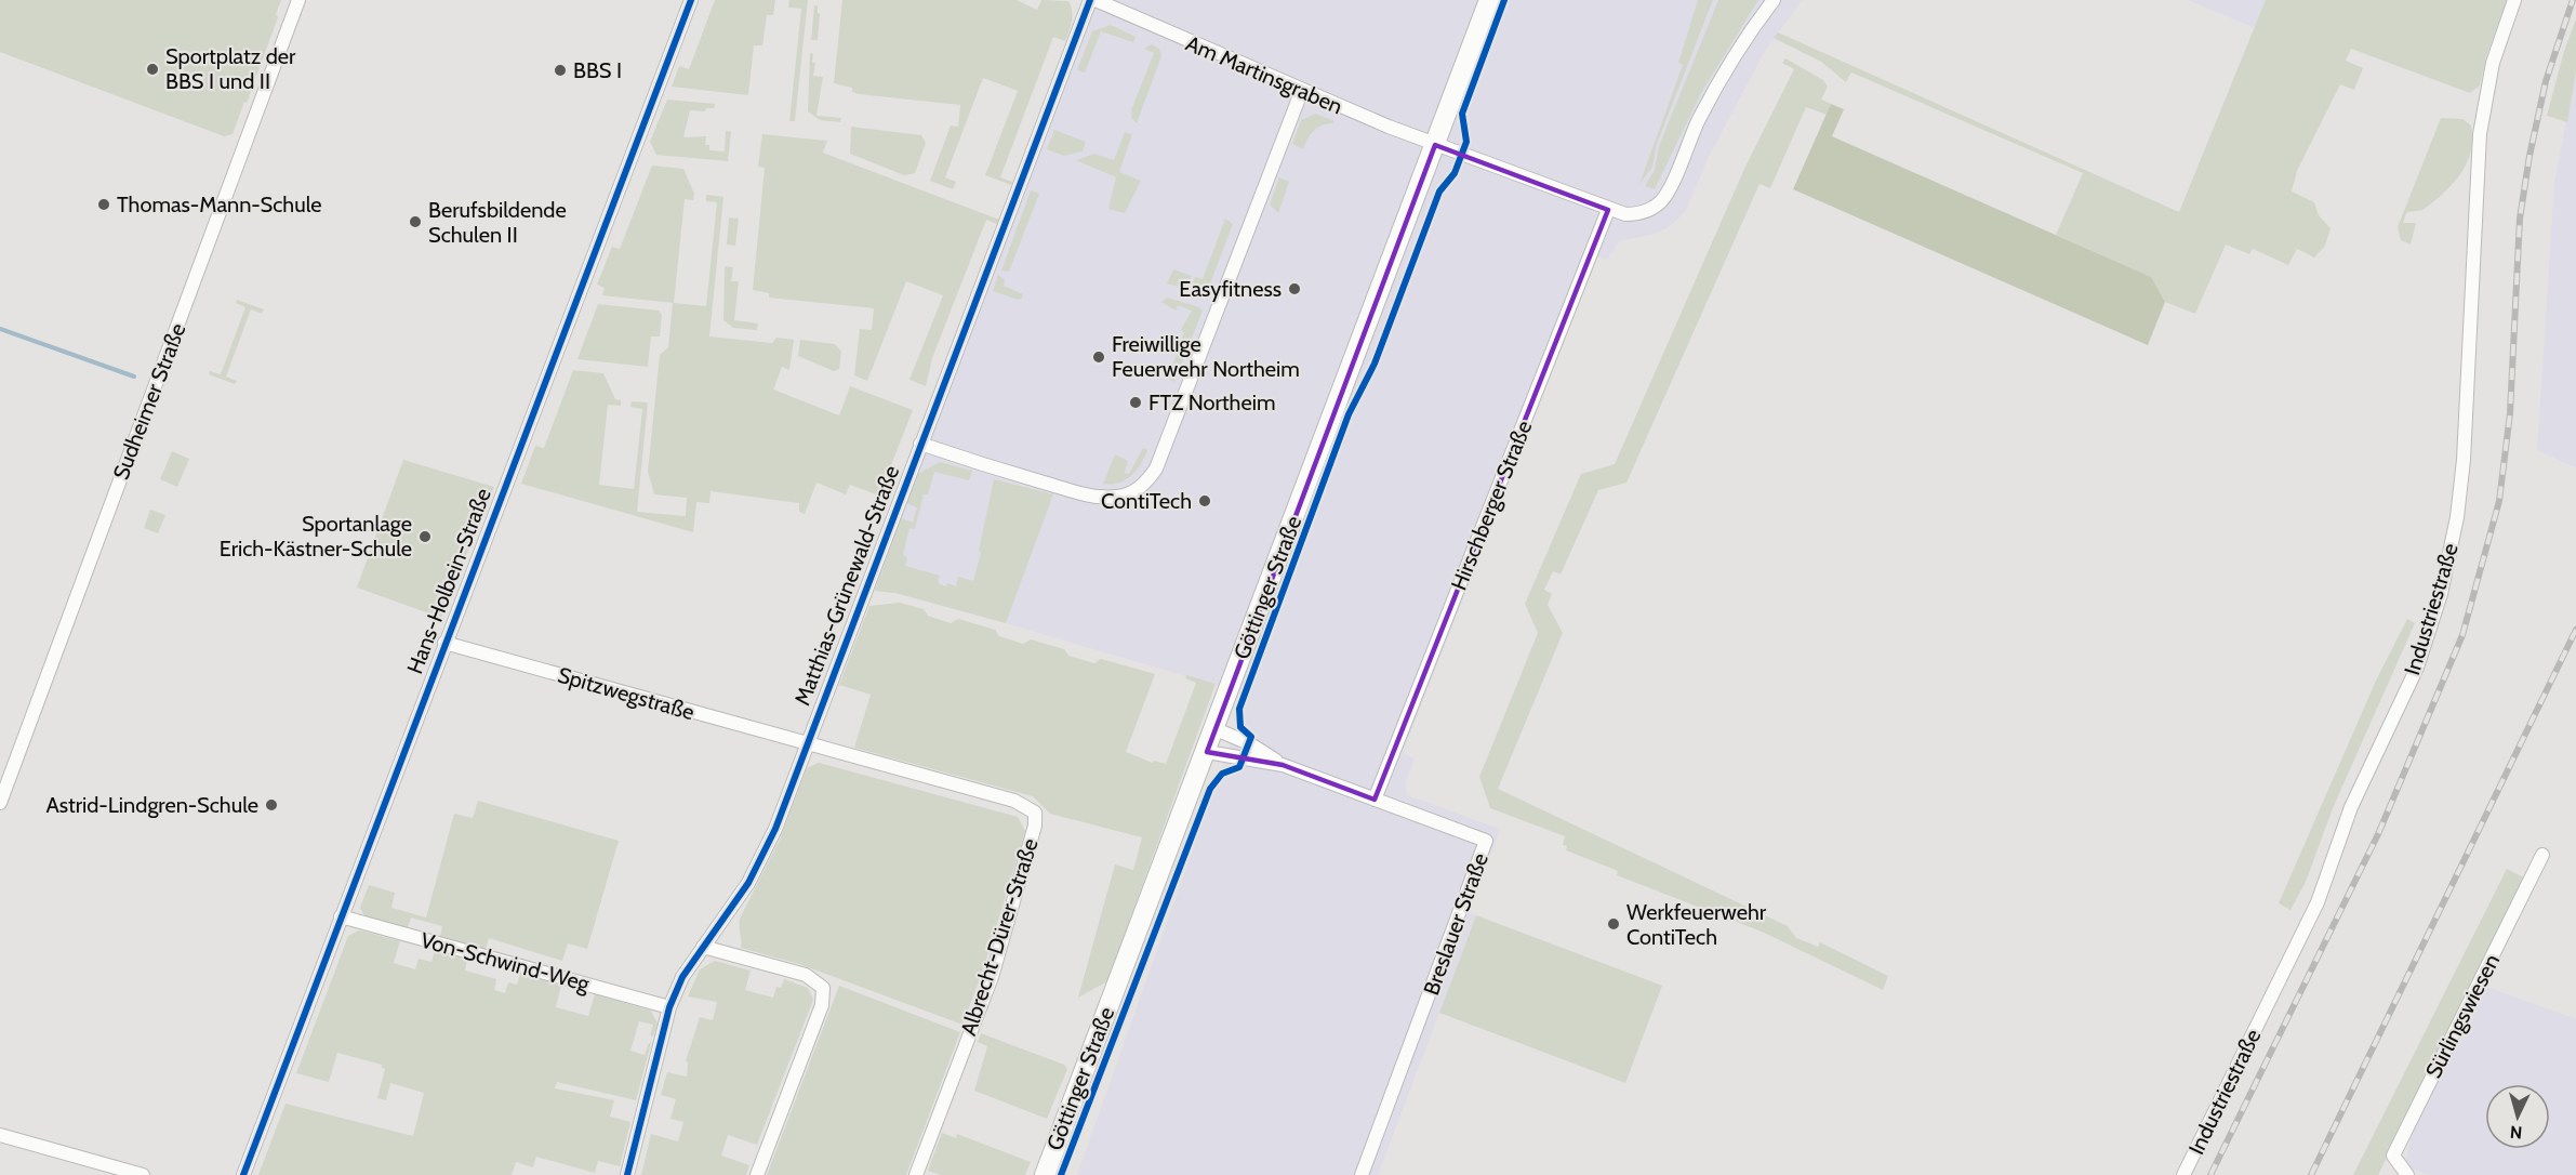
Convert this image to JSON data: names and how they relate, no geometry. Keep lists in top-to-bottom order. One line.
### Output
{"streets":{"main road":["Göttinger Straße"],"street":["Am Martinsgraben","Sudheimer Straße","Hirschberger Straße","Hans-Holbein-Straße","Matthias-Grünewald-Straße","Industriestraße","Spitzwegstraße","Breslauer Straße","Albrecht-Dürer-Straße","Von-Schwind-Weg","Sürlingswiesen"]},"crossings":[["Am Martinsgraben","Hirschberger Straße"],["Am Martinsgraben","Göttinger Straße"],["Hirschberger Straße","Breslauer Straße"],["Hans-Holbein-Straße","Spitzwegstraße"],["Hans-Holbein-Straße","Von-Schwind-Weg"],["Matthias-Grünewald-Straße","Spitzwegstraße"],["Matthias-Grünewald-Straße","Albrecht-Dürer-Straße"],["Matthias-Grünewald-Straße","Von-Schwind-Weg"],["Göttinger Straße","Breslauer Straße"],["Spitzwegstraße","Albrecht-Dürer-Straße"]],"places":["Sportplatz der BBS I und II","BBS I","Thomas-Mann-Schule","Berufsbildende Schulen II","Easyfitness","Freiwillige Feuerwehr Northeim","FTZ Northeim","ContiTech","Sportanlage Erich-Kästner-Schule","Astrid-Lindgren-Schule","Werkfeuerwehr ContiTech"],"north":"bottom"}
